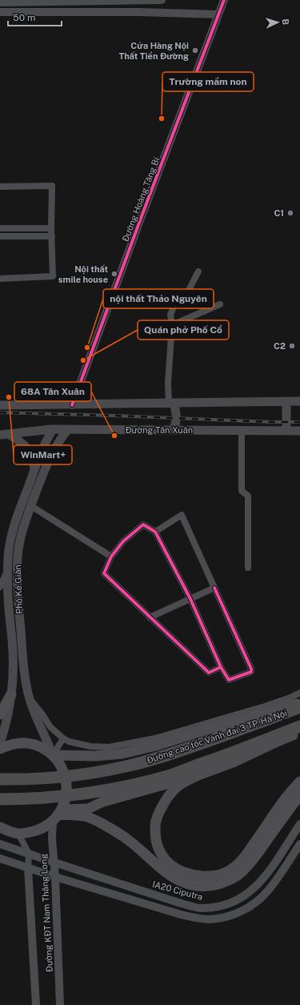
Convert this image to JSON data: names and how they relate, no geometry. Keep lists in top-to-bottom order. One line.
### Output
{"streets":{"highway":["Đường cao tốc Vành đai 3 TP. Hà Nội"],"main road":["Đường Tân Xuân","Phố Kẻ Giàn"],"street":["Đường Hoàng Tăng Bí","IA20 Ciputra","Đường KĐT Nam Thăng Long"]},"crossings":[["Đường Tân Xuân","Phố Kẻ Giàn"],["IA20 Ciputra","Đường KĐT Nam Thăng Long"]],"places":["Cửa Hàng Nội Thất Tiền Đường","Trường mầm non","C1","Nội thất smile house","C2","nội thất Thảo Nguyên","Quán phở Phố Cổ","WinMart+","68A Tân Xuân"],"scale_bar":"50 m","north":"right"}
